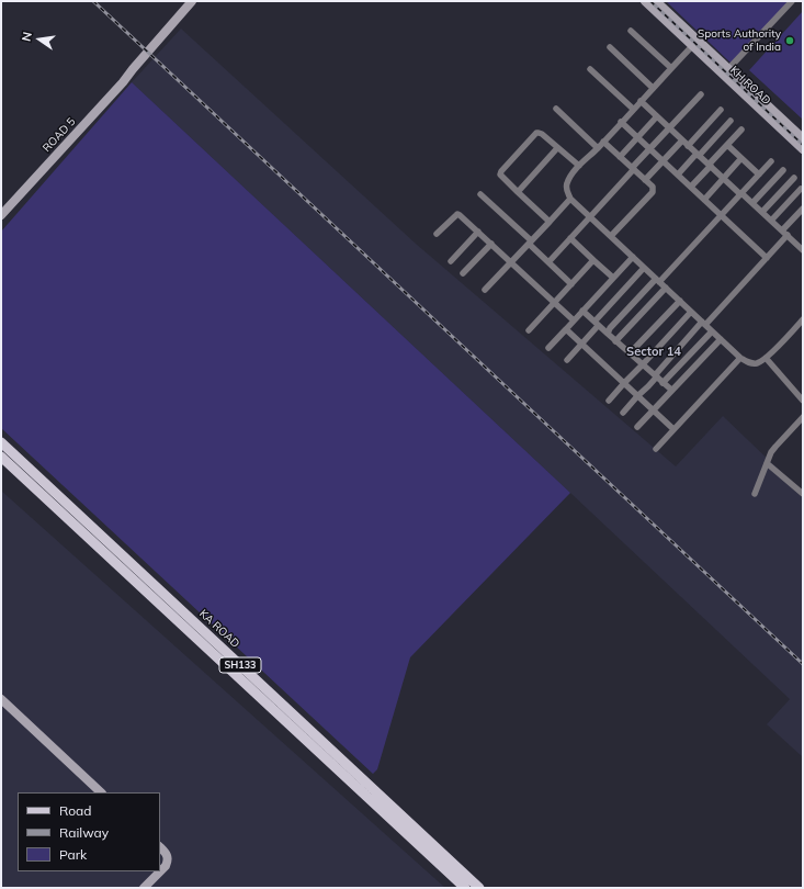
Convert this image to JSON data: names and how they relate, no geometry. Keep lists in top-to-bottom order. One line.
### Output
{"streets":{"main road":["KA ROAD","SH133"],"street":["KH ROAD","ROAD 5"]},"districts":["Sector 14"],"places":["Sports Authority of India"],"legend":["Road","Railway","Park"],"north":"left"}
